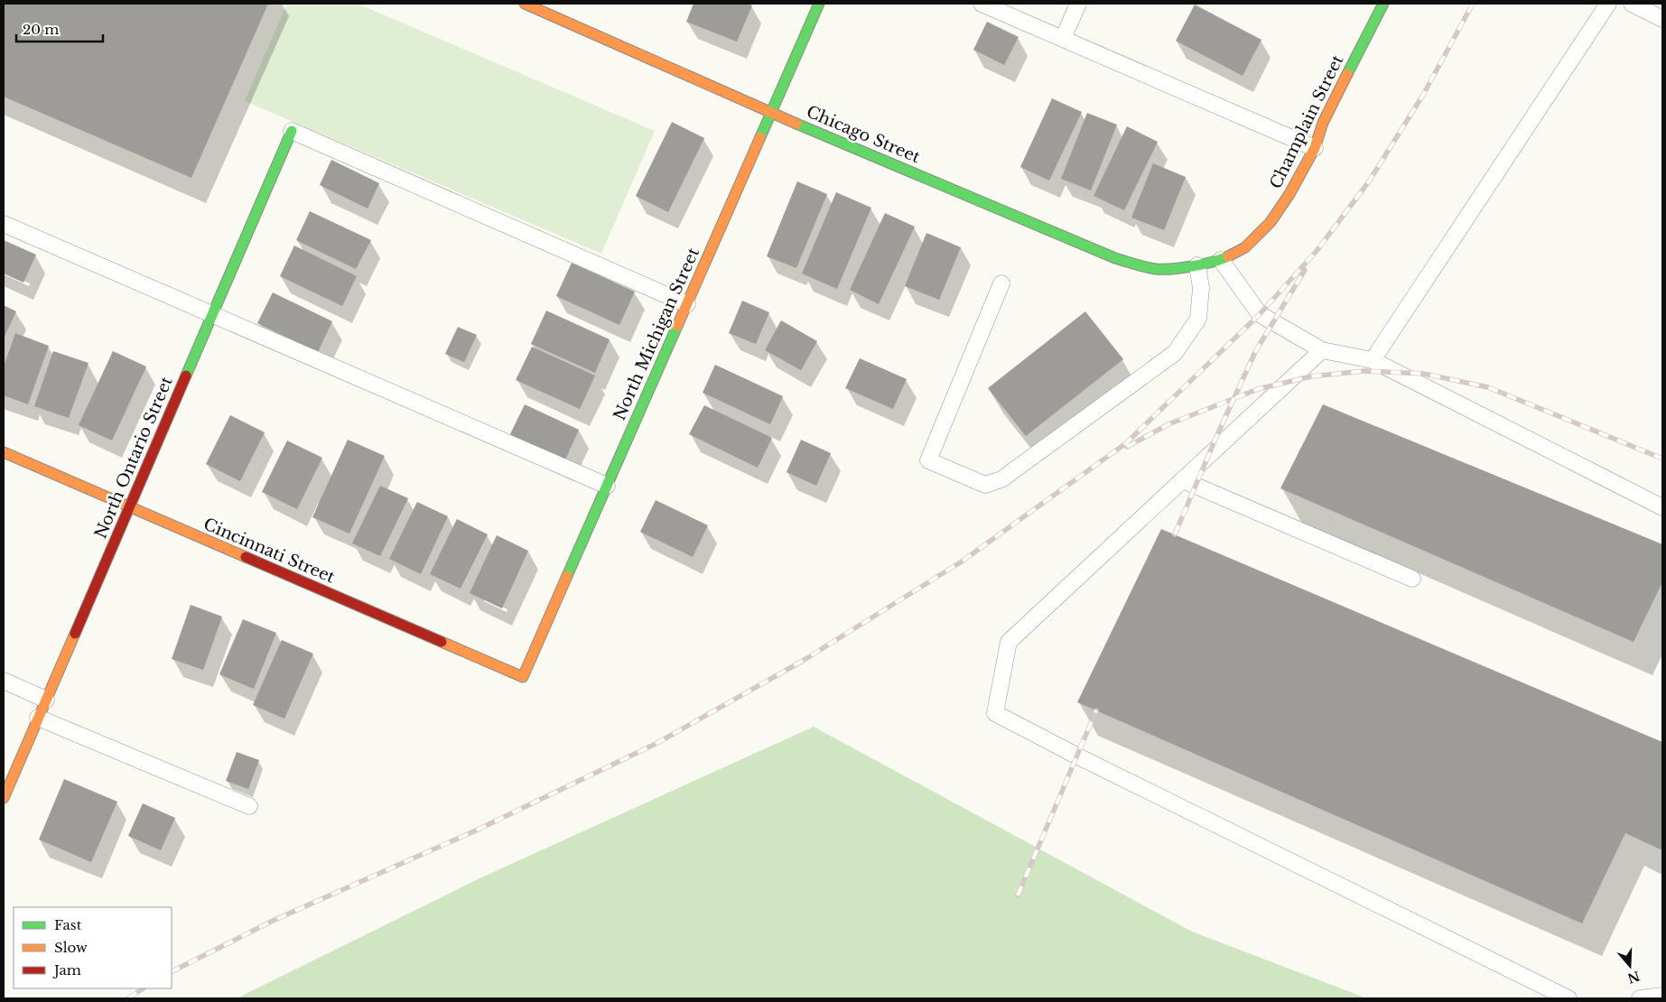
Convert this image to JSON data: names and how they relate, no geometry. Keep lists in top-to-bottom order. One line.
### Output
{"streets":{"street":["Champlain Street","Chicago Street","North Michigan Street","North Ontario Street","Cincinnati Street"]},"crossings":[["Champlain Street","Chicago Street"],["Chicago Street","North Michigan Street"],["North Michigan Street","Cincinnati Street"],["North Ontario Street","Cincinnati Street"]],"legend":["Fast","Slow","Jam"],"scale_bar":"20 m","north":"bottom"}
